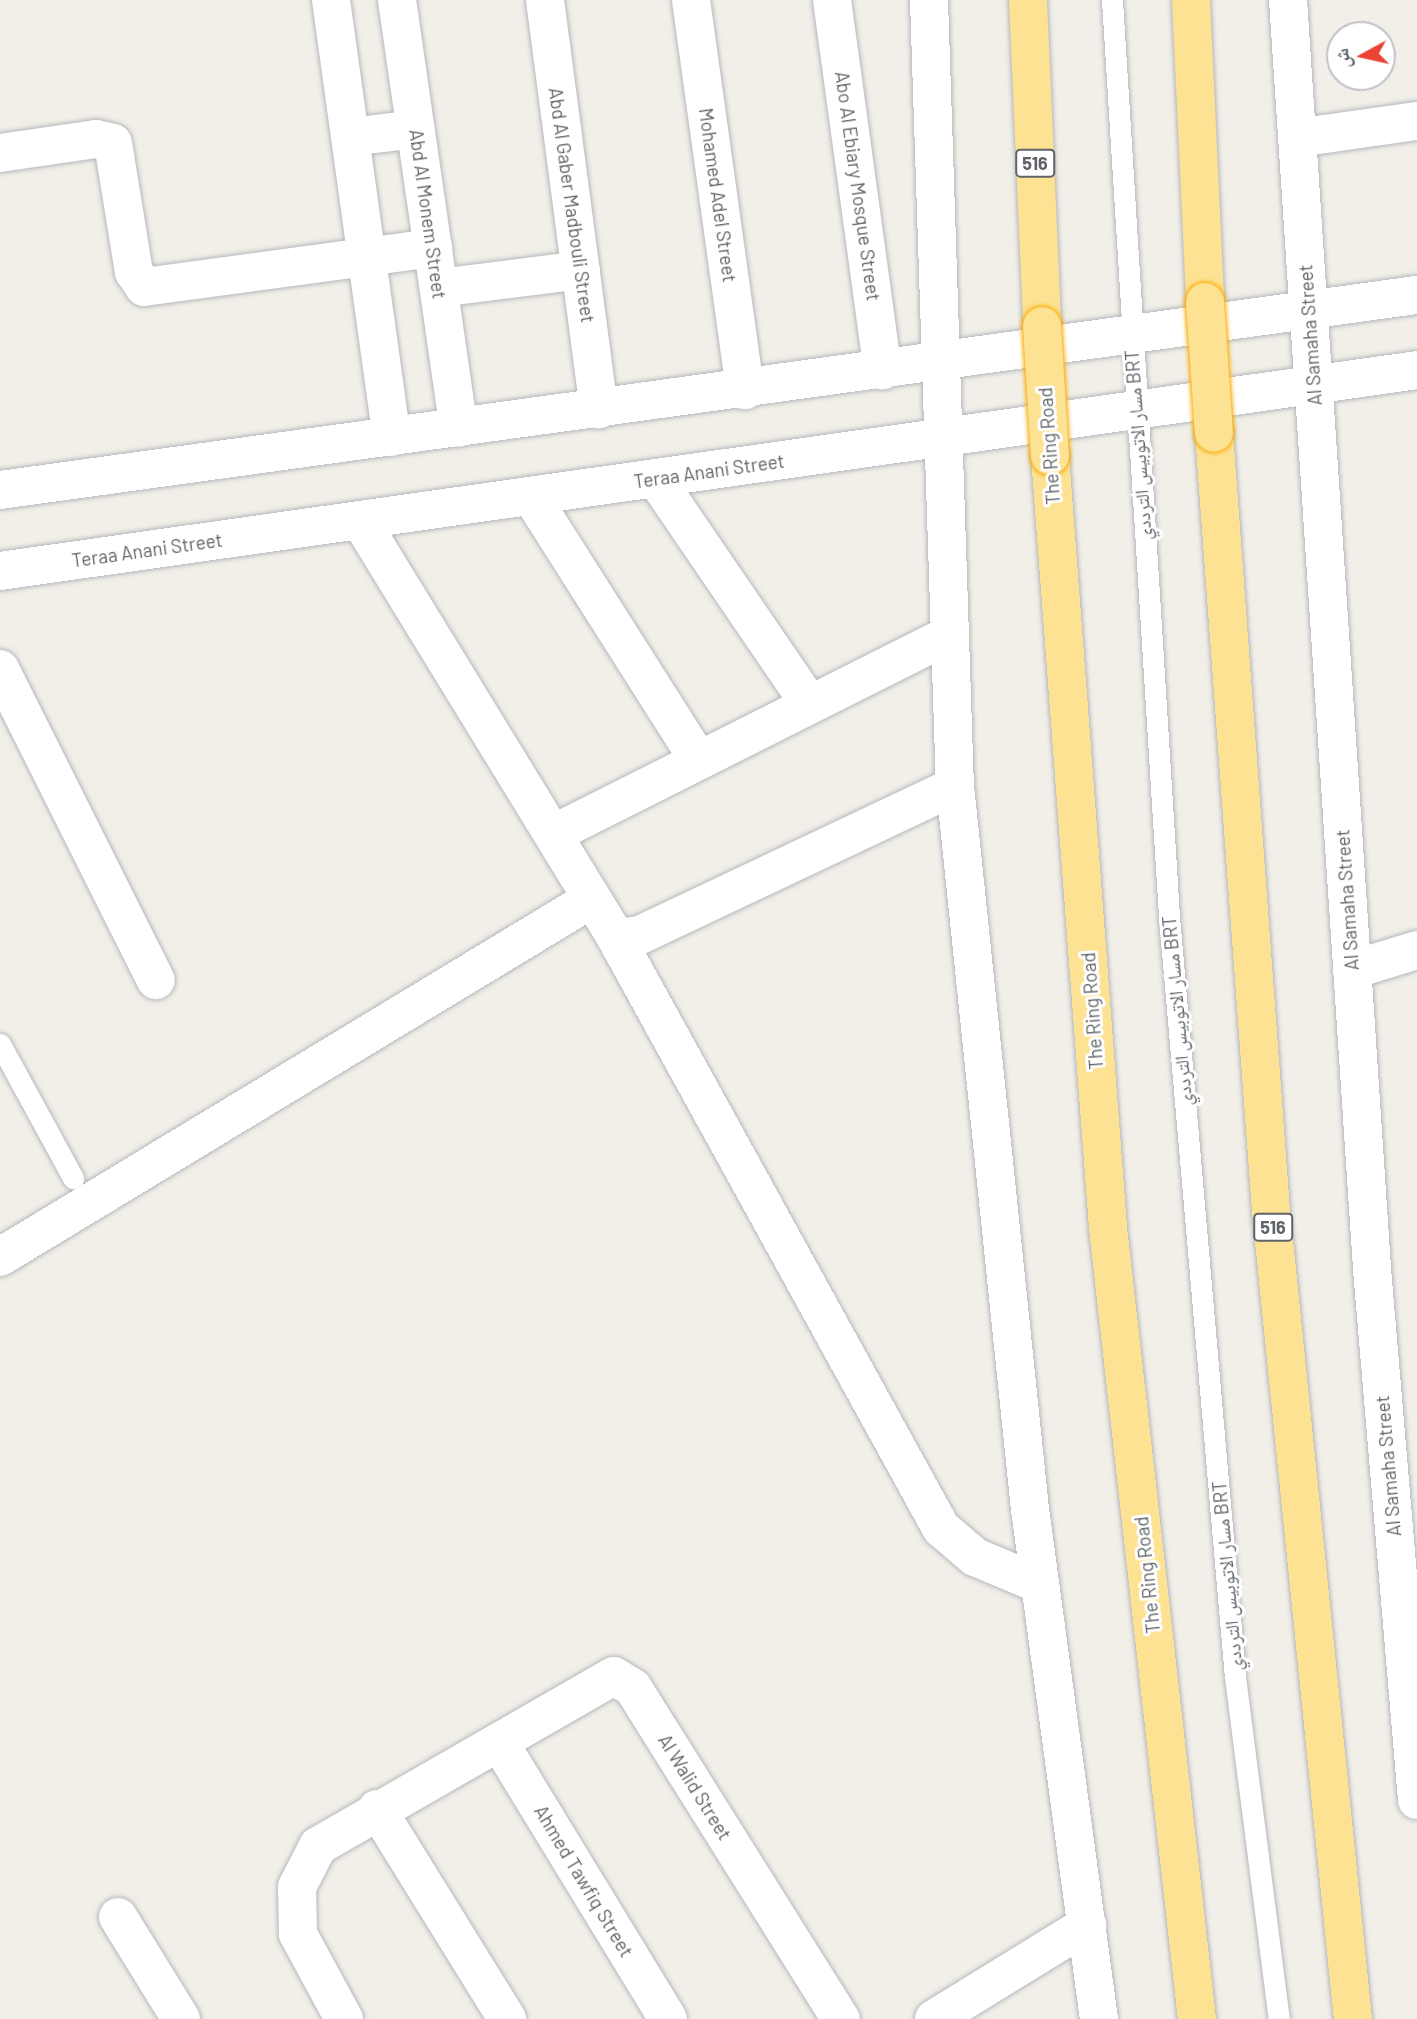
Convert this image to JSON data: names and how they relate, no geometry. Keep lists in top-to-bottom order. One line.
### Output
{"streets":{"highway":["516","The Ring Road"],"street":["Abo Al Ebiary Mosque Street","Mohamed Adel Street","Abd Al Gaber Madbouli Street","Abd Al Monem Street","Al Samaha Street","Teraa Anani Street","Al Walid Street","Ahmed Tawfiq Street"],"lane":["مسار الاتوبيس الترددي BRT"]},"crossings":[["Al Samaha Street","Teraa Anani Street"],["Al Walid Street","Ahmed Tawfiq Street"]],"north":"left"}
